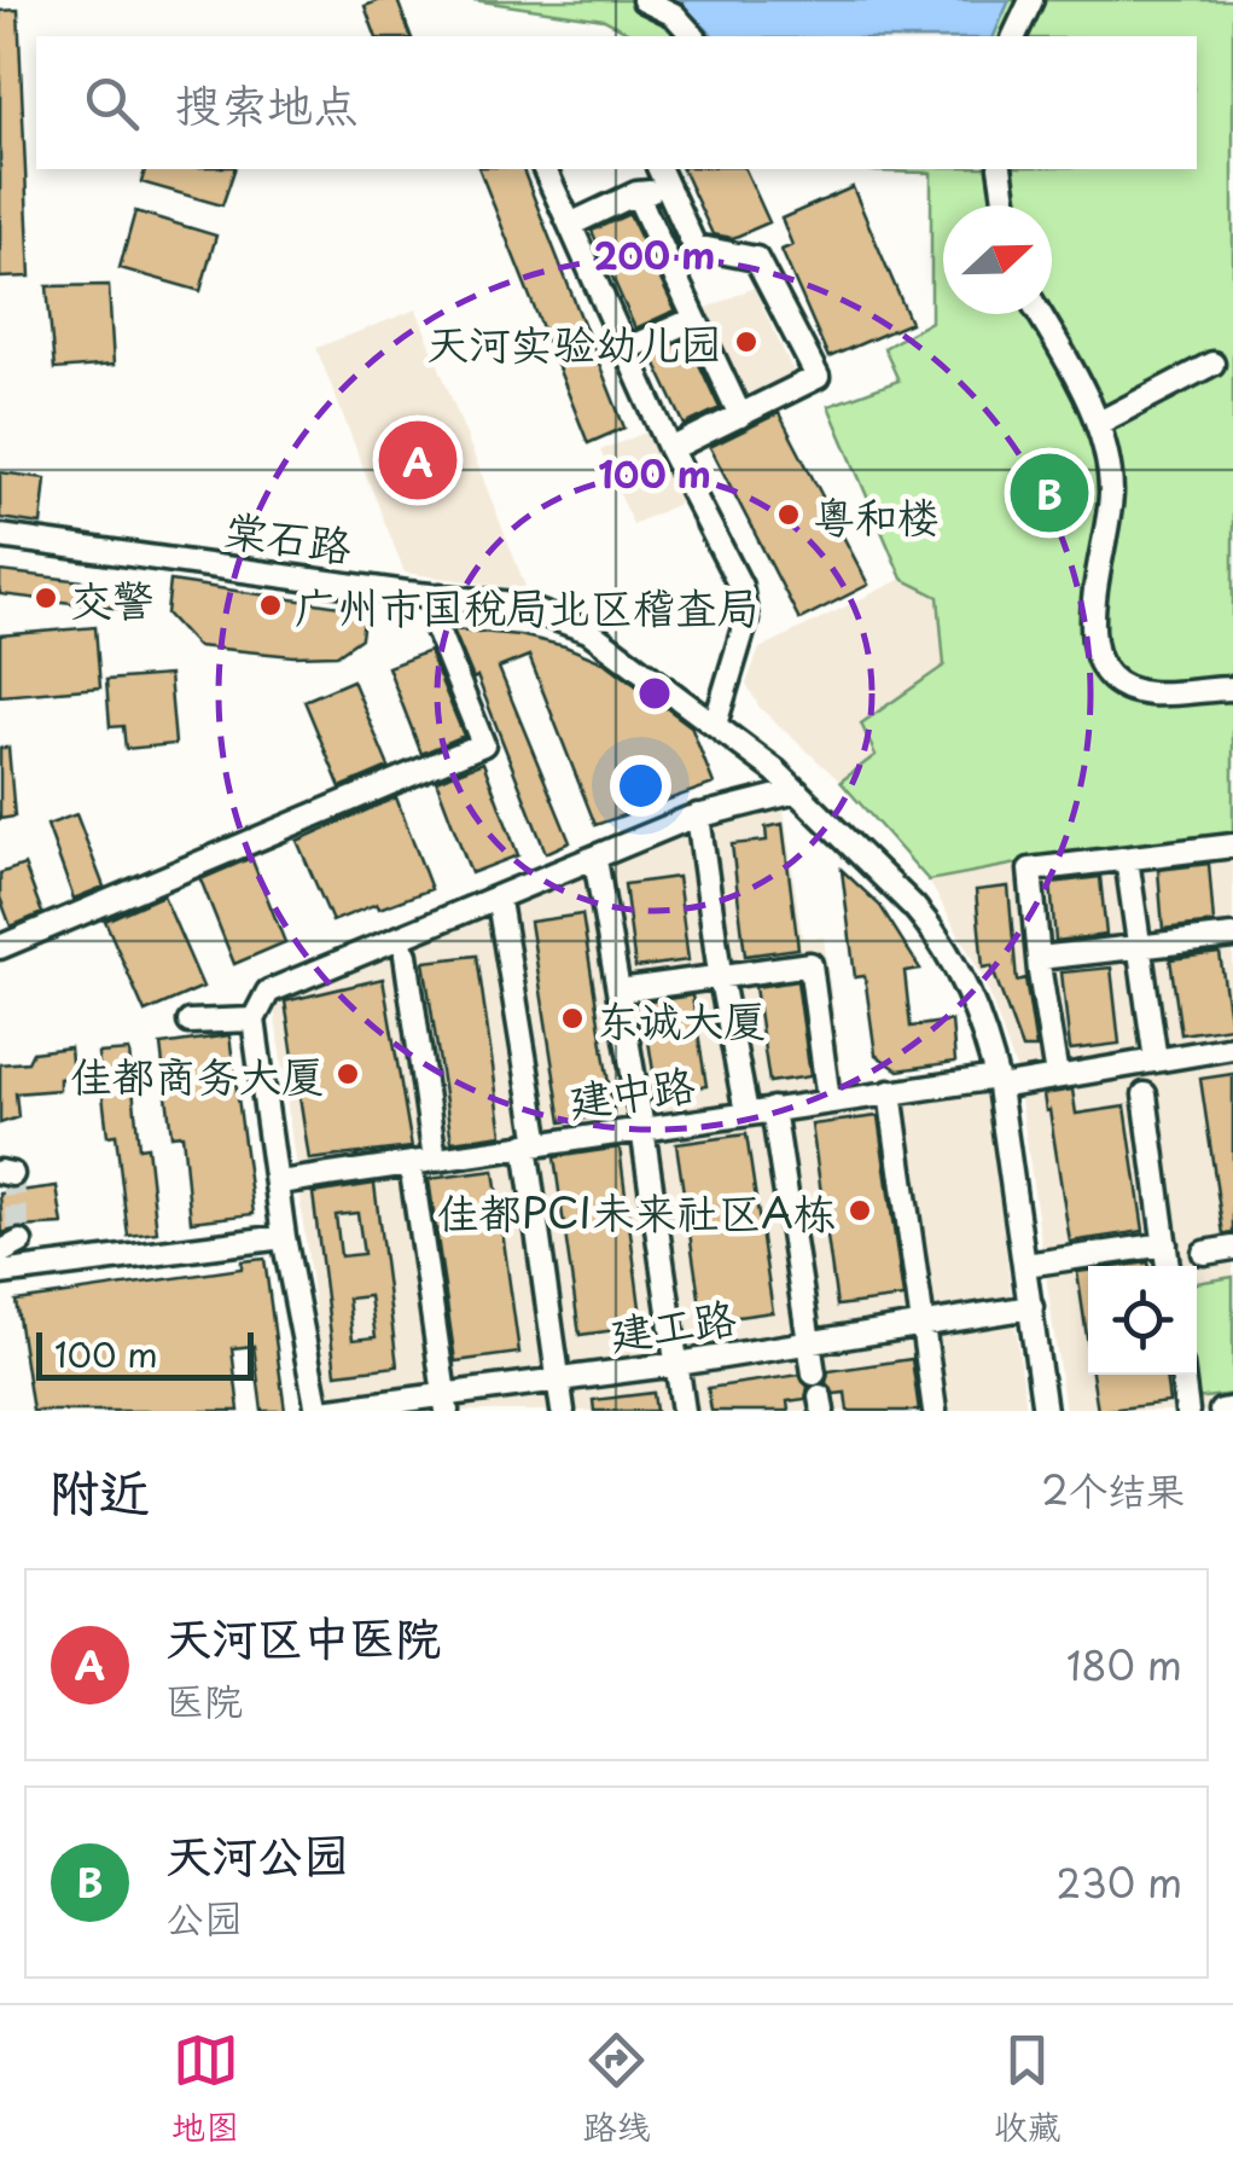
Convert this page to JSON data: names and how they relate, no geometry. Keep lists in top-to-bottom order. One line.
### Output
{"streets":{"street":["棠石路","建中路","建工路"]},"crossings":[["棠石路","建中路"],["棠石路","建工路"]],"places":["天河实验幼儿园","粤和楼","交警","广州市国税局北区稽查局","东诚大厦","佳都商务大厦","佳都PCI未来社区A栋"],"scale_bar":"100 m","north":"right","page":{"search":"搜索地点","pins":["A","B"],"scale":"100 m","heading":["附近","2个结果"],"list":[{"mark":"A","name":"天河区中医院","note":"医院","value":"180 m"},{"mark":"B","name":"天河公园","note":"公园","value":"230 m"}],"nav":["地图","路线","收藏"]},"rings":["200 m","100 m"]}
